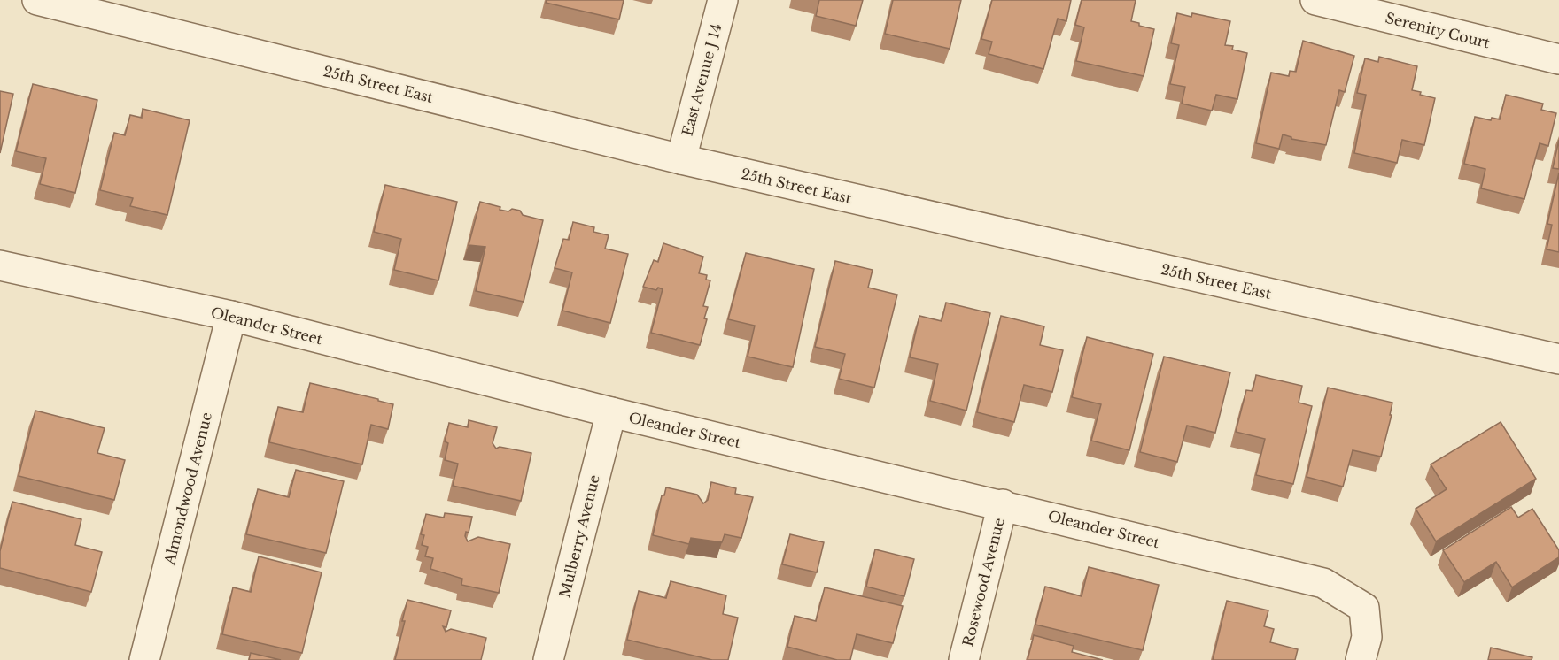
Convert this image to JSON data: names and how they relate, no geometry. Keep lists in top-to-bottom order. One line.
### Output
{"streets":{"street":["Serenity Court","East Avenue J 14","25th Street East","Oleander Street","Almondwood Avenue","Mulberry Avenue","Rosewood Avenue"]},"crossings":[["East Avenue J 14","25th Street East"],["Oleander Street","Almondwood Avenue"],["Oleander Street","Mulberry Avenue"],["Oleander Street","Rosewood Avenue"]]}
